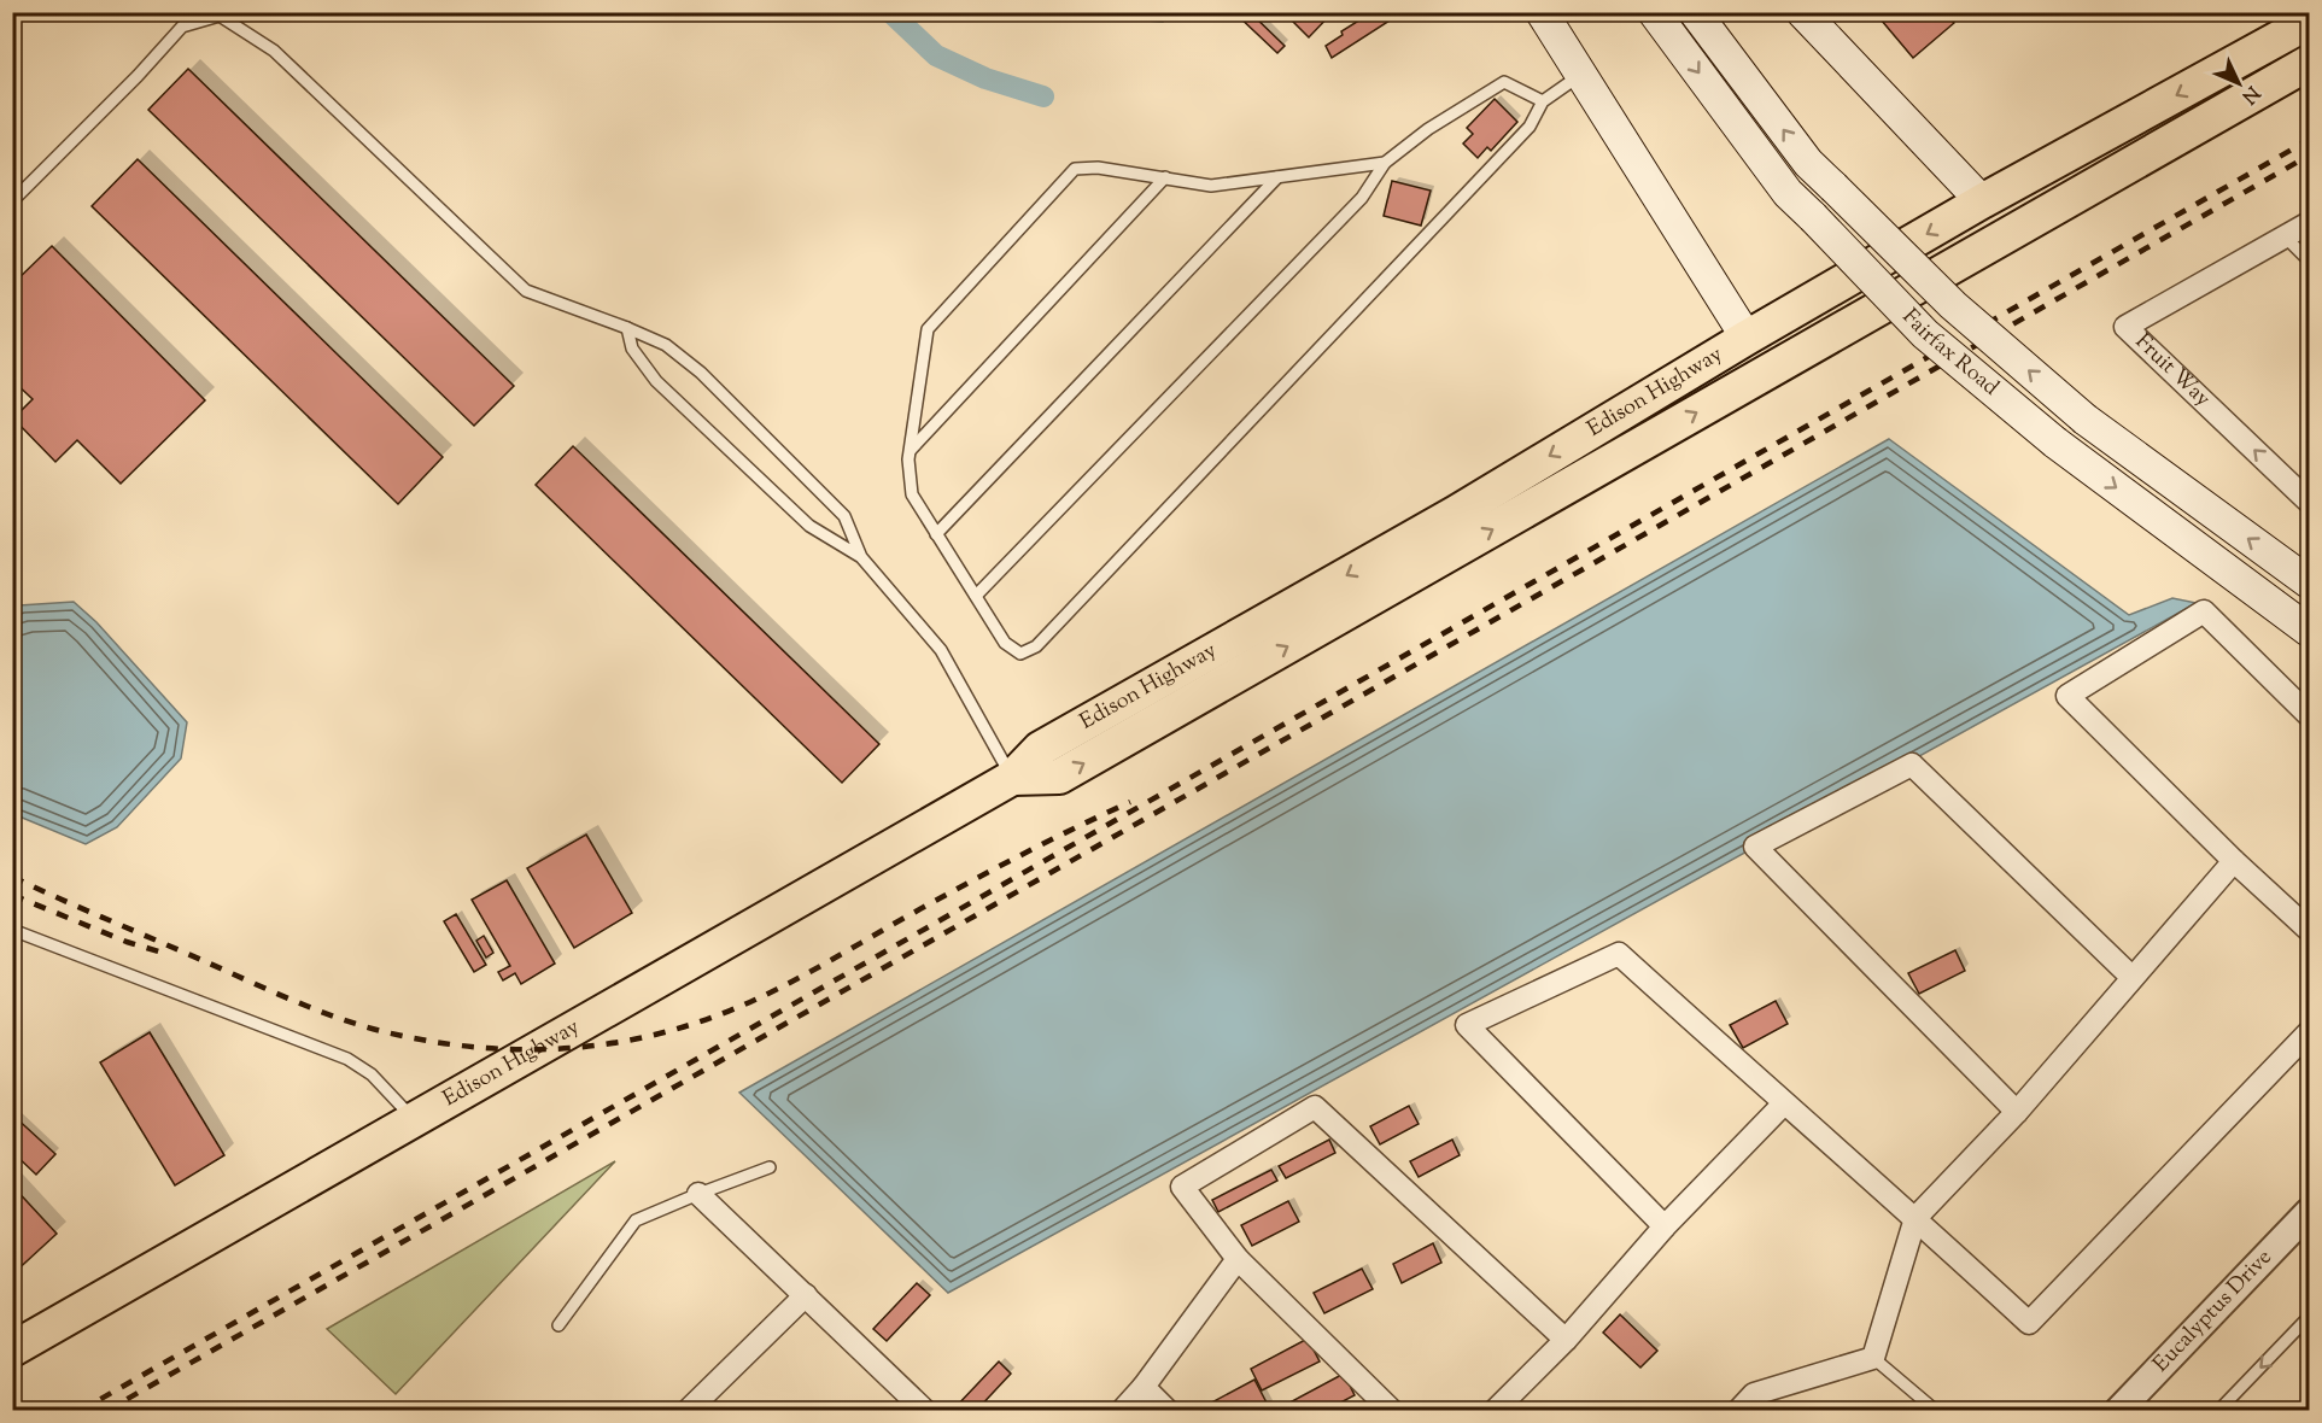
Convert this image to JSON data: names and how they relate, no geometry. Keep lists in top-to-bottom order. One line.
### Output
{"streets":{"main road":["Fairfax Road","Edison Highway"],"street":["Fruit Way","Eucalyptus Drive"]},"north":"bottom right"}
